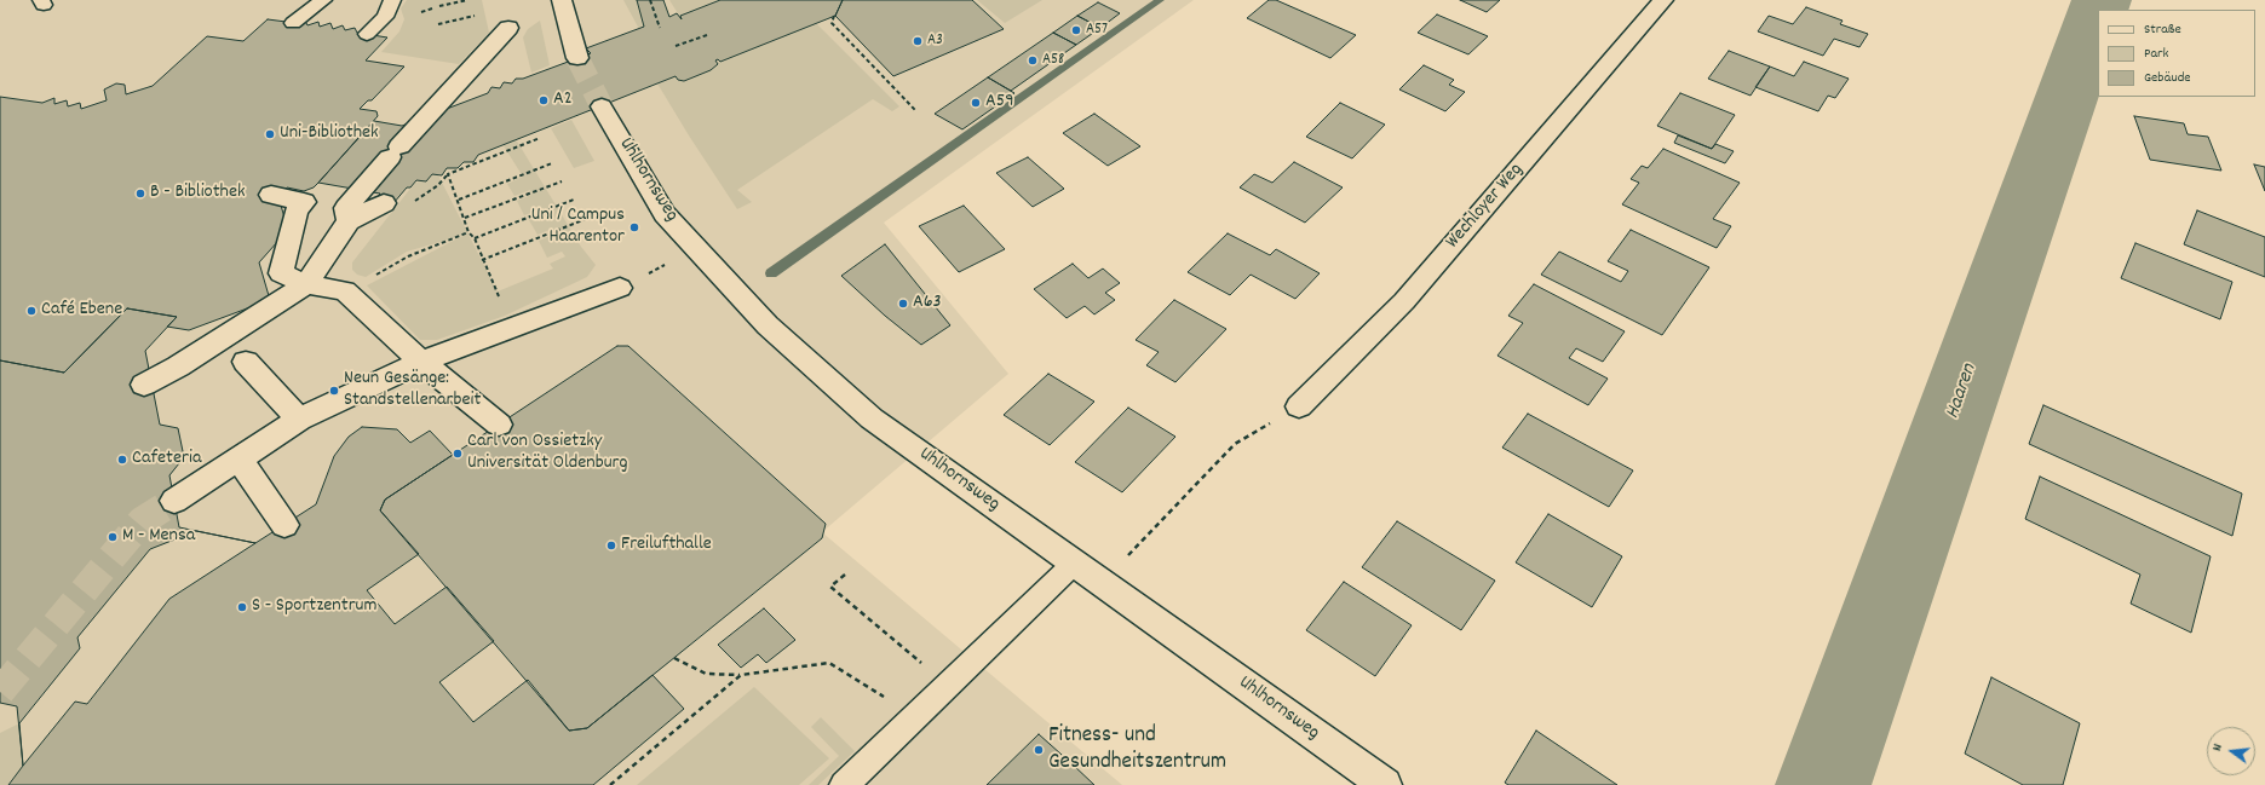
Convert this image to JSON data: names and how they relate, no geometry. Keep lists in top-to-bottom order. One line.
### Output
{"streets":{"street":["Uhlhornsweg","Wechloyer Weg"]},"water":["Haaren"],"places":["A57","A3","A58","A2","A59","Uni-Bibliothek","B - Bibliothek","Uni / Campus Haarentor","A63","Café Ebene","Neun Gesänge: Standstellenarbeit","Carl von Ossietzky Universität Oldenburg","Cafeteria","M - Mensa","Freilufthalle","S - Sportzentrum","Fitness- und Gesundheitszentrum"],"legend":["Straße","Park","Gebäude"],"north":"left"}
